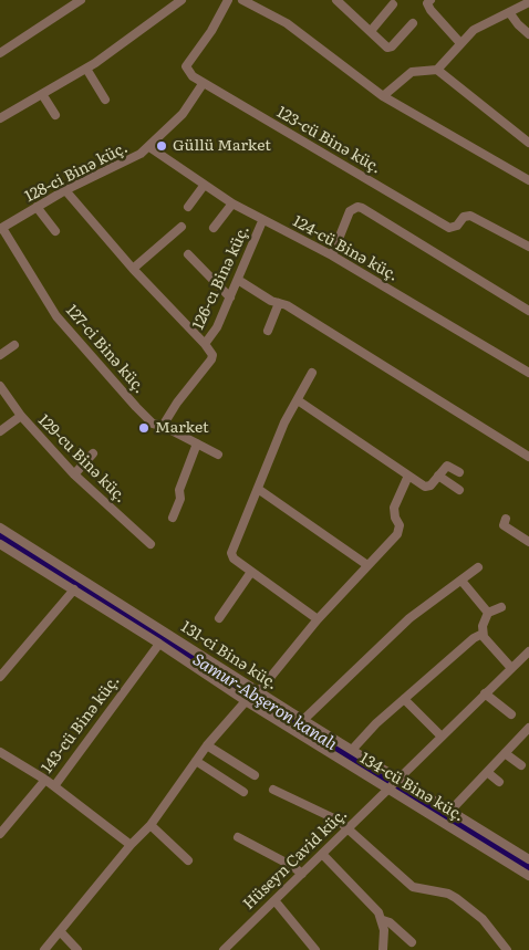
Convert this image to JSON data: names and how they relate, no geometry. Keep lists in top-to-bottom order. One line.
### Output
{"streets":{"street":["123-cü Binə küç.","128-ci Binə küç.","124-cü Binə küç.","126-cı Binə küç.","127-ci Binə küç.","129-cu Binə küç.","131-ci Binə küç.","143-cü Binə küç.","134-cü Binə küç.","Hüseyn Cavid küç."]},"crossings":[["123-cü Binə küç.","128-ci Binə küç."],["128-ci Binə küç.","124-cü Binə küç."],["128-ci Binə küç.","127-ci Binə küç."],["124-cü Binə küç.","126-cı Binə küç."],["126-cı Binə küç.","127-ci Binə küç."],["131-ci Binə küç.","Hüseyn Cavid küç."],["143-cü Binə küç.","134-cü Binə küç."],["134-cü Binə küç.","Hüseyn Cavid küç."]],"water":["Samur-Abşeron kanalı"],"places":["Güllü Market","Market"]}
